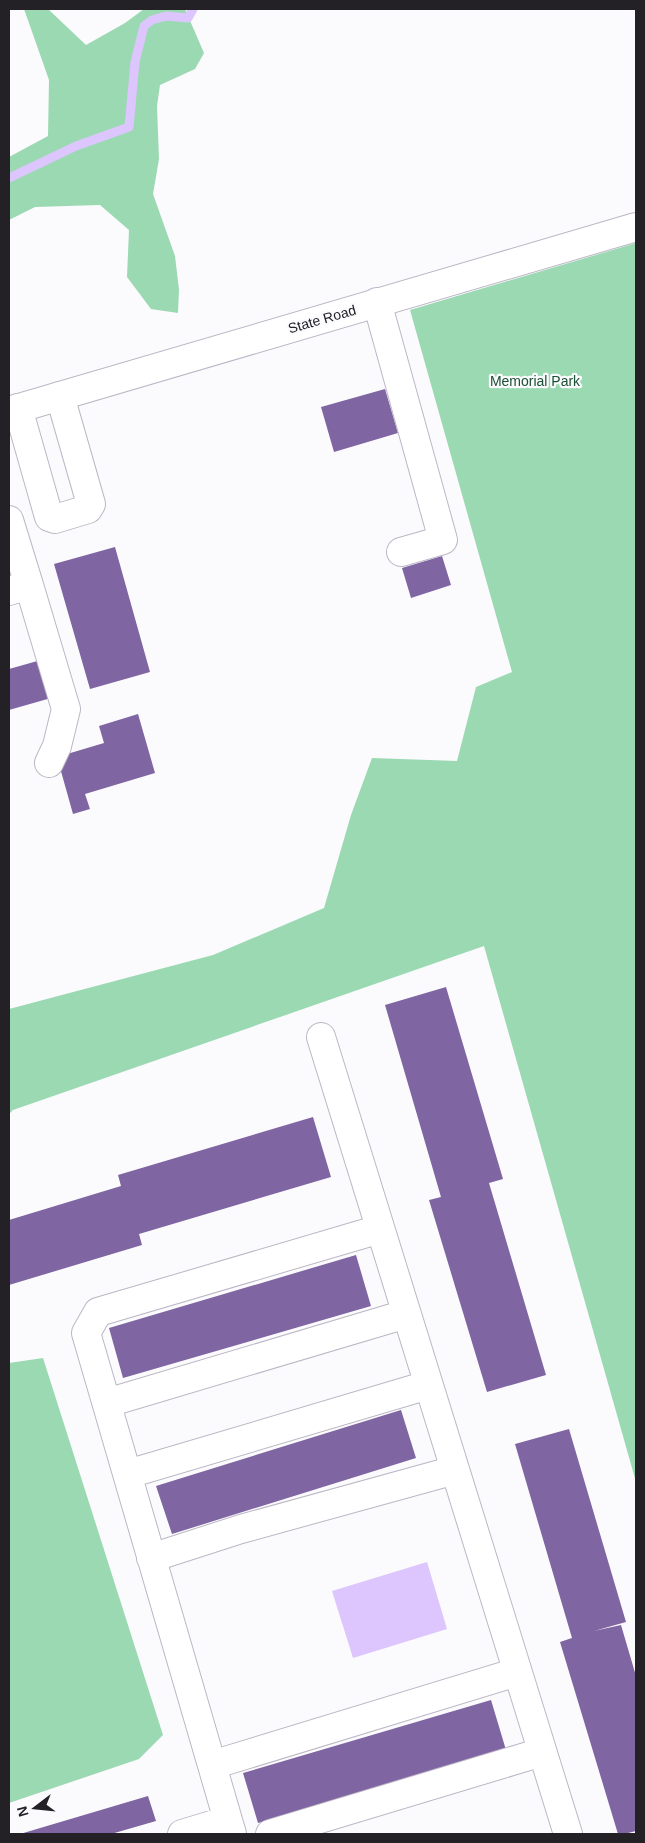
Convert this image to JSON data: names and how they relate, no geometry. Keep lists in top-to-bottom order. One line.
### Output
{"streets":{"street":["State Road"]},"parks":["Memorial Park"],"north":"left"}
